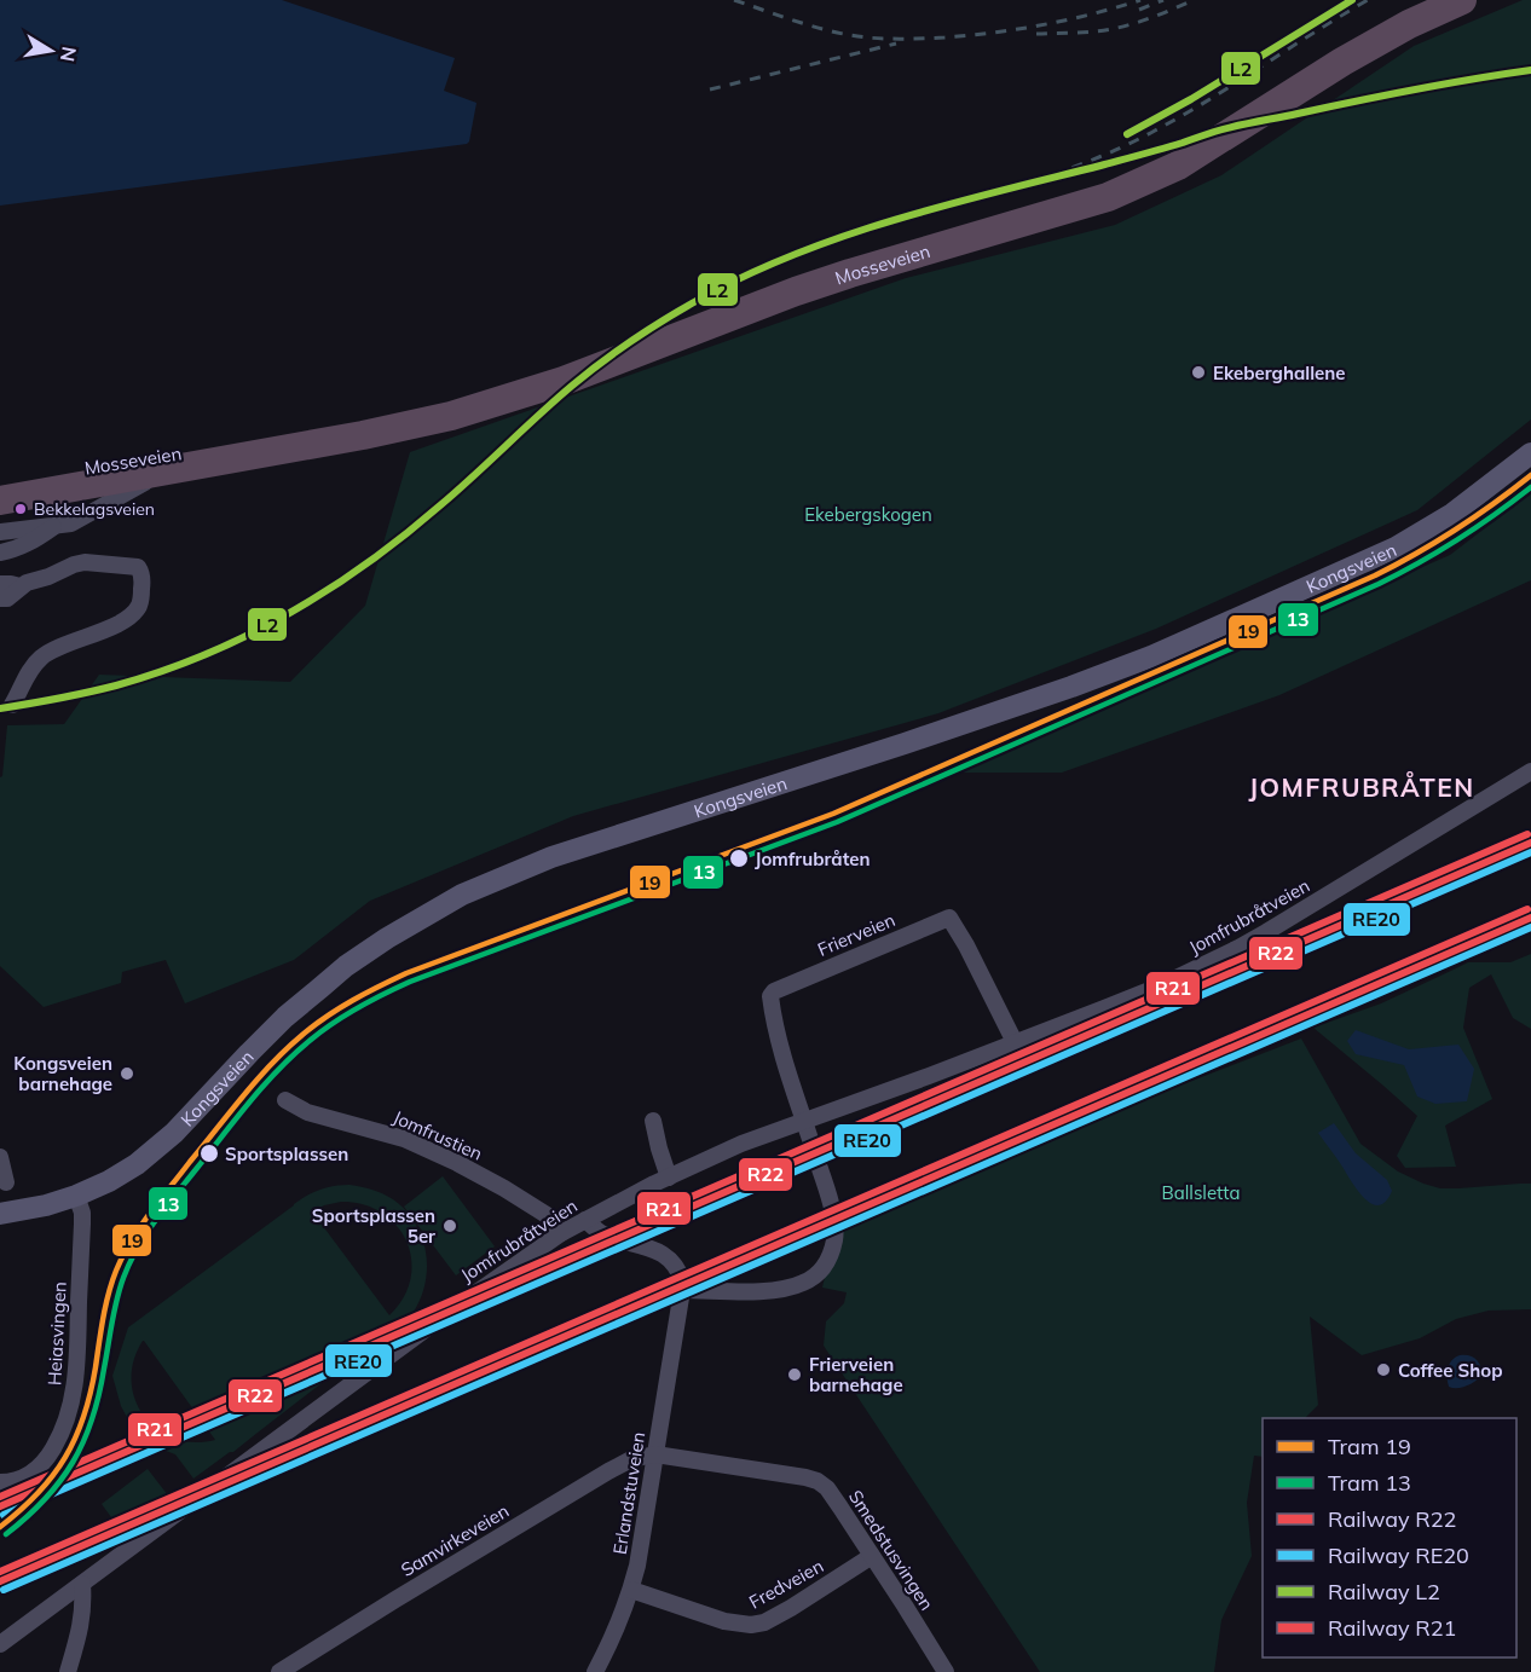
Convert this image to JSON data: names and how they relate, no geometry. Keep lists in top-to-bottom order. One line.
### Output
{"streets":{"highway":["Mosseveien"],"main road":["Kongsveien"],"street":["Jomfrubråtveien","Frierveien","Jomfrustien","Heiasvingen","Erlandstuveien","Samvirkeveien","Smedstusvingen","Fredveien"]},"crossings":[["Kongsveien","Heiasvingen"],["Jomfrubråtveien","Frierveien"],["Jomfrubråtveien","Jomfrustien"],["Erlandstuveien","Samvirkeveien"],["Erlandstuveien","Smedstusvingen"],["Erlandstuveien","Fredveien"],["Samvirkeveien","Smedstusvingen"],["Smedstusvingen","Fredveien"]],"districts":["JOMFRUBRÅTEN"],"parks":["Ekebergskogen","Ballsletta"],"places":["Ekeberghallene","Bekkelagsveien","Jomfrubråten","Kongsveien barnehage","Sportsplassen","Sportsplassen 5er","Coffee Shop","Frierveien barnehage"],"lines":["rail line L2","tram line 19","tram line 13","rail line R21","rail line R22","rail line RE20"],"legend":["Tram 19","Tram 13","Railway R22","Railway RE20","Railway L2","Railway R21"],"north":"right"}
